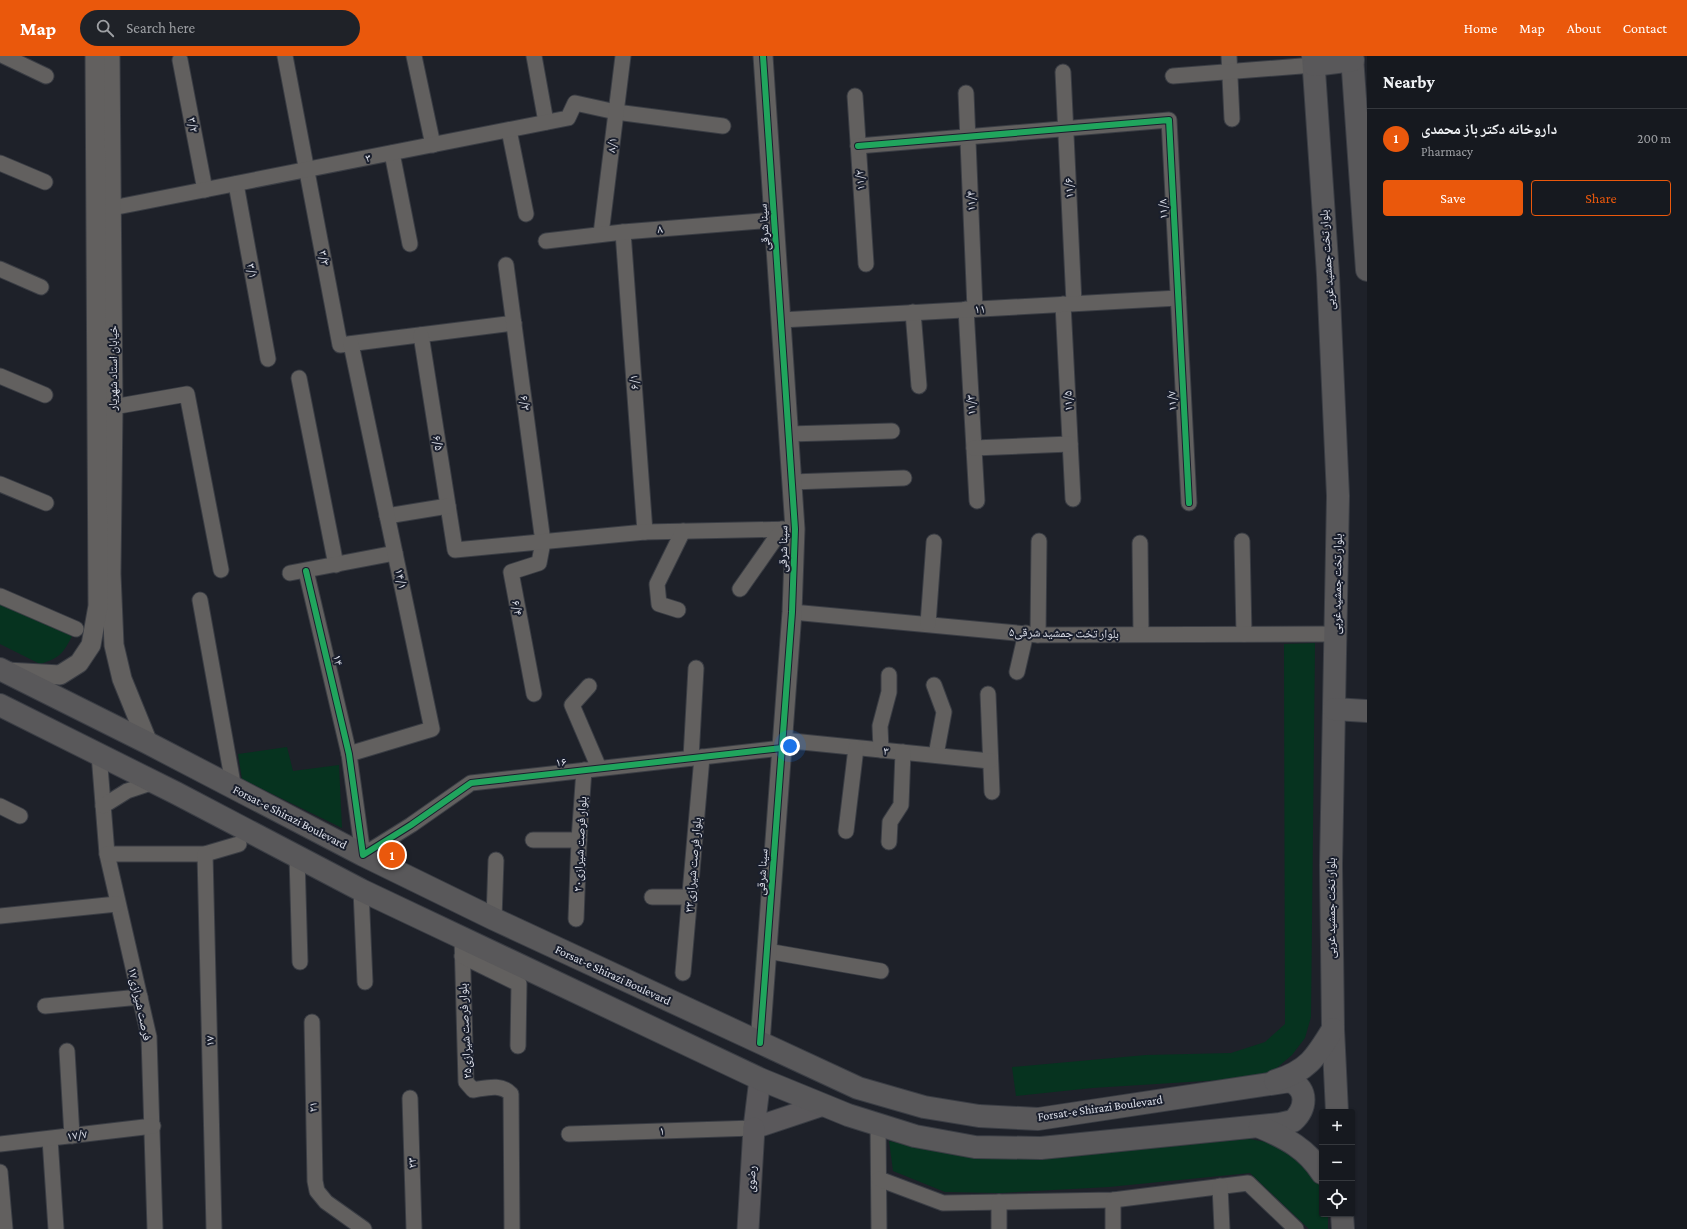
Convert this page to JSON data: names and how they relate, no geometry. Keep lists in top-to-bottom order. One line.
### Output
{"streets":{"main road":["بلوار تخت جمشید غربی","Forsat-e Shirazi Boulevard","رضوی"],"street":["۳/۲","۸/۱","۳","۱۱/۲","۱۱/۶","۱۱/۴","۱۱/۸","سینا شرقی","۸","۳/۳","۳/۱","۱۱","خیابان استاد شهریار","۶/۱","۱۱/۵","۱۱/۷","۶/۳","۱۱/۳","۶/۵","۱۴/۱","۶/۴","بلوار تخت جمشید شرقی۵","۱۴","۱۶","بلوار فرصت شیرازی۲۰","بلوار فرصت شیرازی۲۲","۱۷فرصت شیرازی","بلوار فرصت شیرازی۲۵","۱۷","۲۱","۱","۱۷/۷","۲۳"]},"crossings":[["۳/۲","۳"],["۸/۱","۳"],["۸/۱","۸"],["۳","سینا شرقی"],["۳","۳/۳"],["۳","۳/۱"],["۳","خیابان استاد شهریار"],["۳","۱۶"],["۱۱/۶","۱۱/۸"],["۱۱/۶","۱۱"],["۱۱/۶","۱۱/۵"],["۱۱/۴","۱۱"],["۱۱/۴","۱۱/۳"],["۱۱/۸","۱۱"],["۱۱/۸","۱۱/۷"],["سینا شرقی","۸"],["سینا شرقی","۱۱"],["سینا شرقی","بلوار تخت جمشید شرقی۵"],["سینا شرقی","۱۶"],["سینا شرقی","Forsat-e Shirazi Boulevard"],["۸","۶/۱"],["۳/۳","۱۴/۱"],["بلوار تخت جمشید غربی","بلوار تخت جمشید شرقی۵"],["۱۱","۱۱/۵"],["۱۱","۱۱/۷"],["۱۱","۱۱/۳"],["خیابان استاد شهریار","Forsat-e Shirazi Boulevard"],["۶/۳","۶/۵"],["۶/۳","۶/۴"],["۶/۵","۶/۴"],["۱۴/۱","۱۴"],["۱۴","۱۶"],["۱۴","Forsat-e Shirazi Boulevard"],["۱۶","Forsat-e Shirazi Boulevard"],["۱۶","بلوار فرصت شیرازی۲۰"],["۱۶","بلوار فرصت شیرازی۲۲"],["۱۷فرصت شیرازی","۱۷/۷"],["۱","رضوی"]],"page":{"header":"Map","search":"Search here","nav":["Home","Map","About","Contact"],"heading":"Nearby","list":[{"mark":"1","name":"داروخانه دکتر باز محمدی","note":"Pharmacy","value":"200 m"}],"buttons":["Save","Share"],"pins":"1","map_buttons":["+","−"]}}
